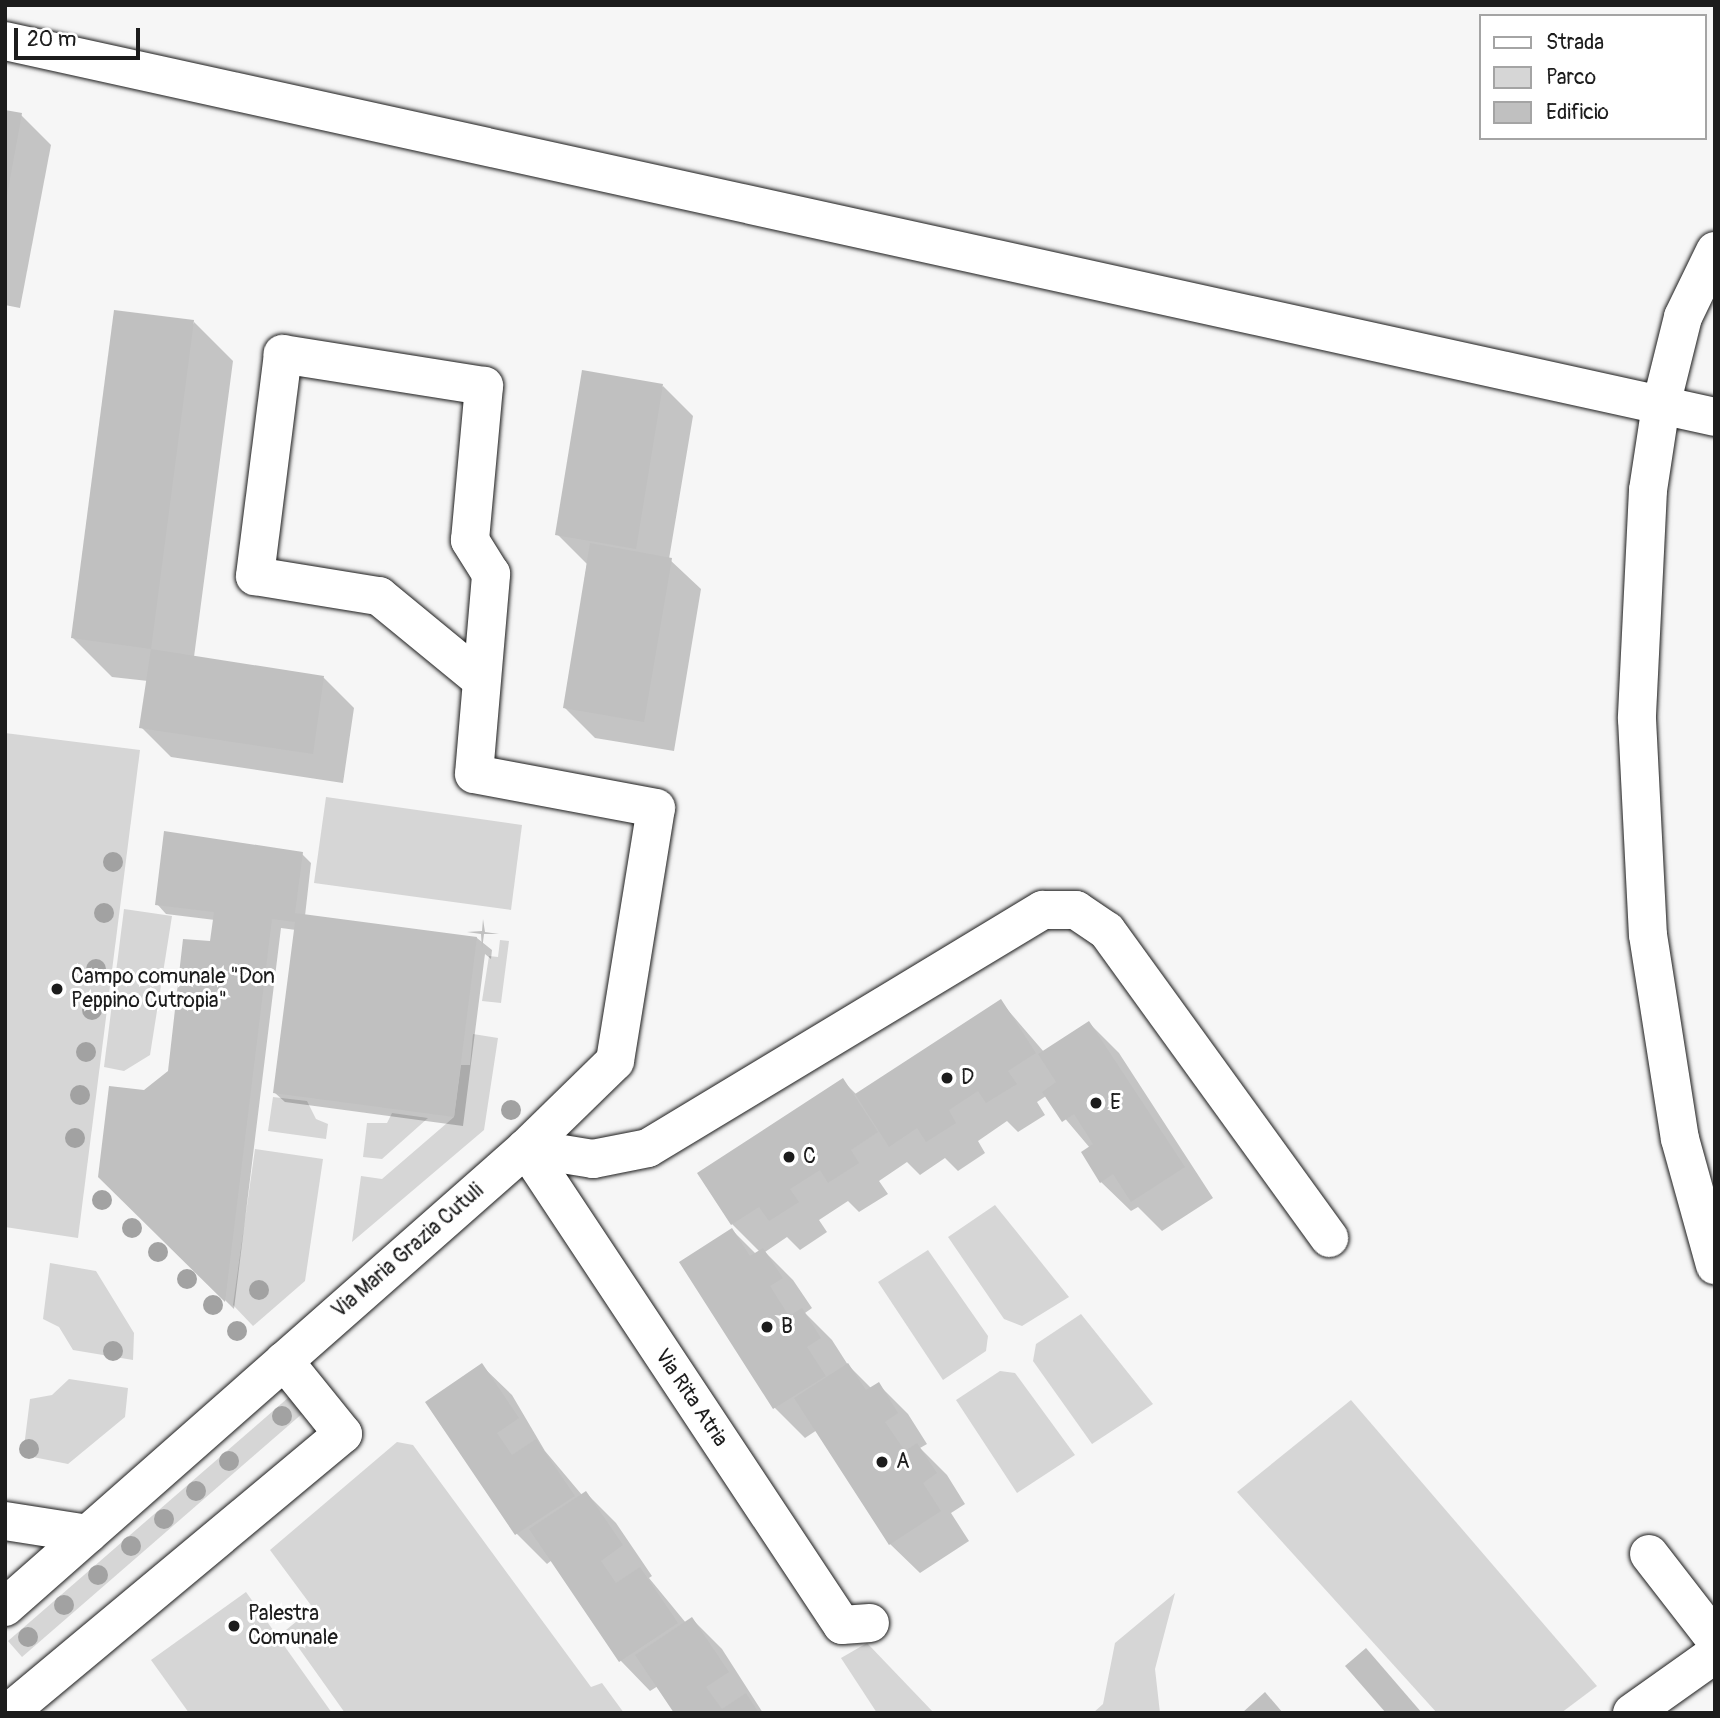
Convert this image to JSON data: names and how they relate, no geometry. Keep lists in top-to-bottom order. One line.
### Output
{"streets":{"street":["Via Maria Grazia Cutuli","Via Rita Atria"]},"crossings":[["Via Maria Grazia Cutuli","Via Rita Atria"]],"places":["Campo comunale \"Don Peppino Cutropia\"","D","E","C","B","A","Palestra Comunale"],"legend":["Strada","Parco","Edificio"],"scale_bar":"20 m"}
